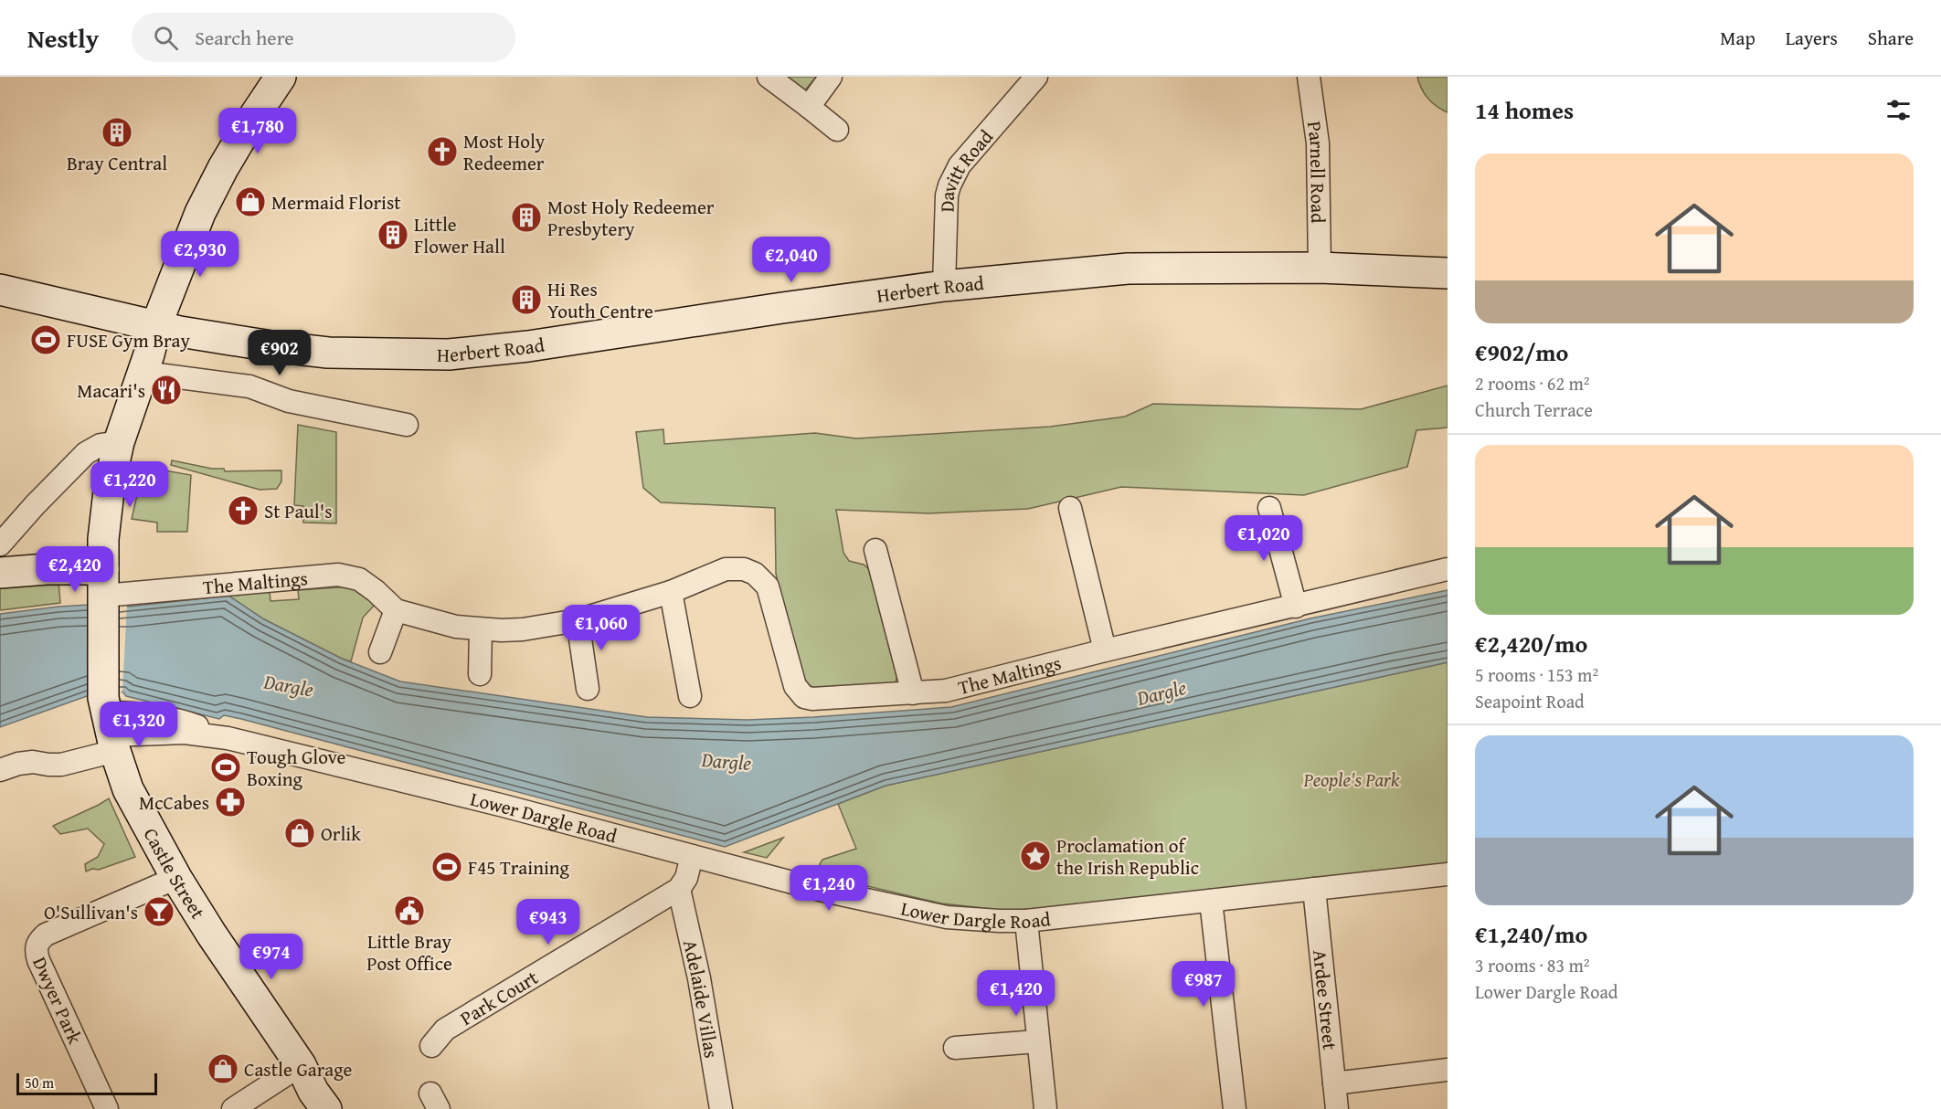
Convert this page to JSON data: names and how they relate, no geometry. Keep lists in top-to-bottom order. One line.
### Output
{"streets":{"street":["Parnell Road","Davitt Road","Herbert Road","The Maltings","Lower Dargle Road","Castle Street","Park Court","Adelaide Villas","Ardee Street","Dwyer Park"]},"crossings":[["Parnell Road","Herbert Road"],["Davitt Road","Herbert Road"],["Herbert Road","Castle Street"],["The Maltings","Castle Street"],["Lower Dargle Road","Castle Street"],["Lower Dargle Road","Ardee Street"],["Castle Street","Dwyer Park"],["Park Court","Adelaide Villas"]],"water":["Dargle"],"parks":["People's Park"],"places":{"building":["Bray Central","Most Holy Redeemer Presbytery","Little Flower Hall","Hi Res Youth Centre"],"church":["Most Holy Redeemer","St Paul's"],"shop":["Mermaid Florist","Orlik","Castle Garage"],"sports":["FUSE Gym Bray","Tough Glove Boxing","F45 Training"],"restaurant":["Macari's"],"pharmacy":["McCabes"],"place":["Proclamation of the Irish Republic"],"public building":["Little Bray Post Office"],"bar":["O'Sullivan's"]},"scale_bar":"50 m","page":{"header":"Nestly","search":"Search here","nav":["Map","Layers","Share"],"heading":"14 homes","price":["€1,780","€2,930","€2,040","€902","€1,220","€1,020","€2,420","€1,060","€1,320","€1,240","€943","€974","€987","€1,420"],"list":[{"name":"€902/mo","note":"2 rooms · 62 m² · Church Terrace"},{"name":"€2,420/mo","note":"5 rooms · 153 m² · Seapoint Road"},{"name":"€1,240/mo","note":"3 rooms · 83 m² · Lower Dargle Road"}],"scale":"50 m"}}
